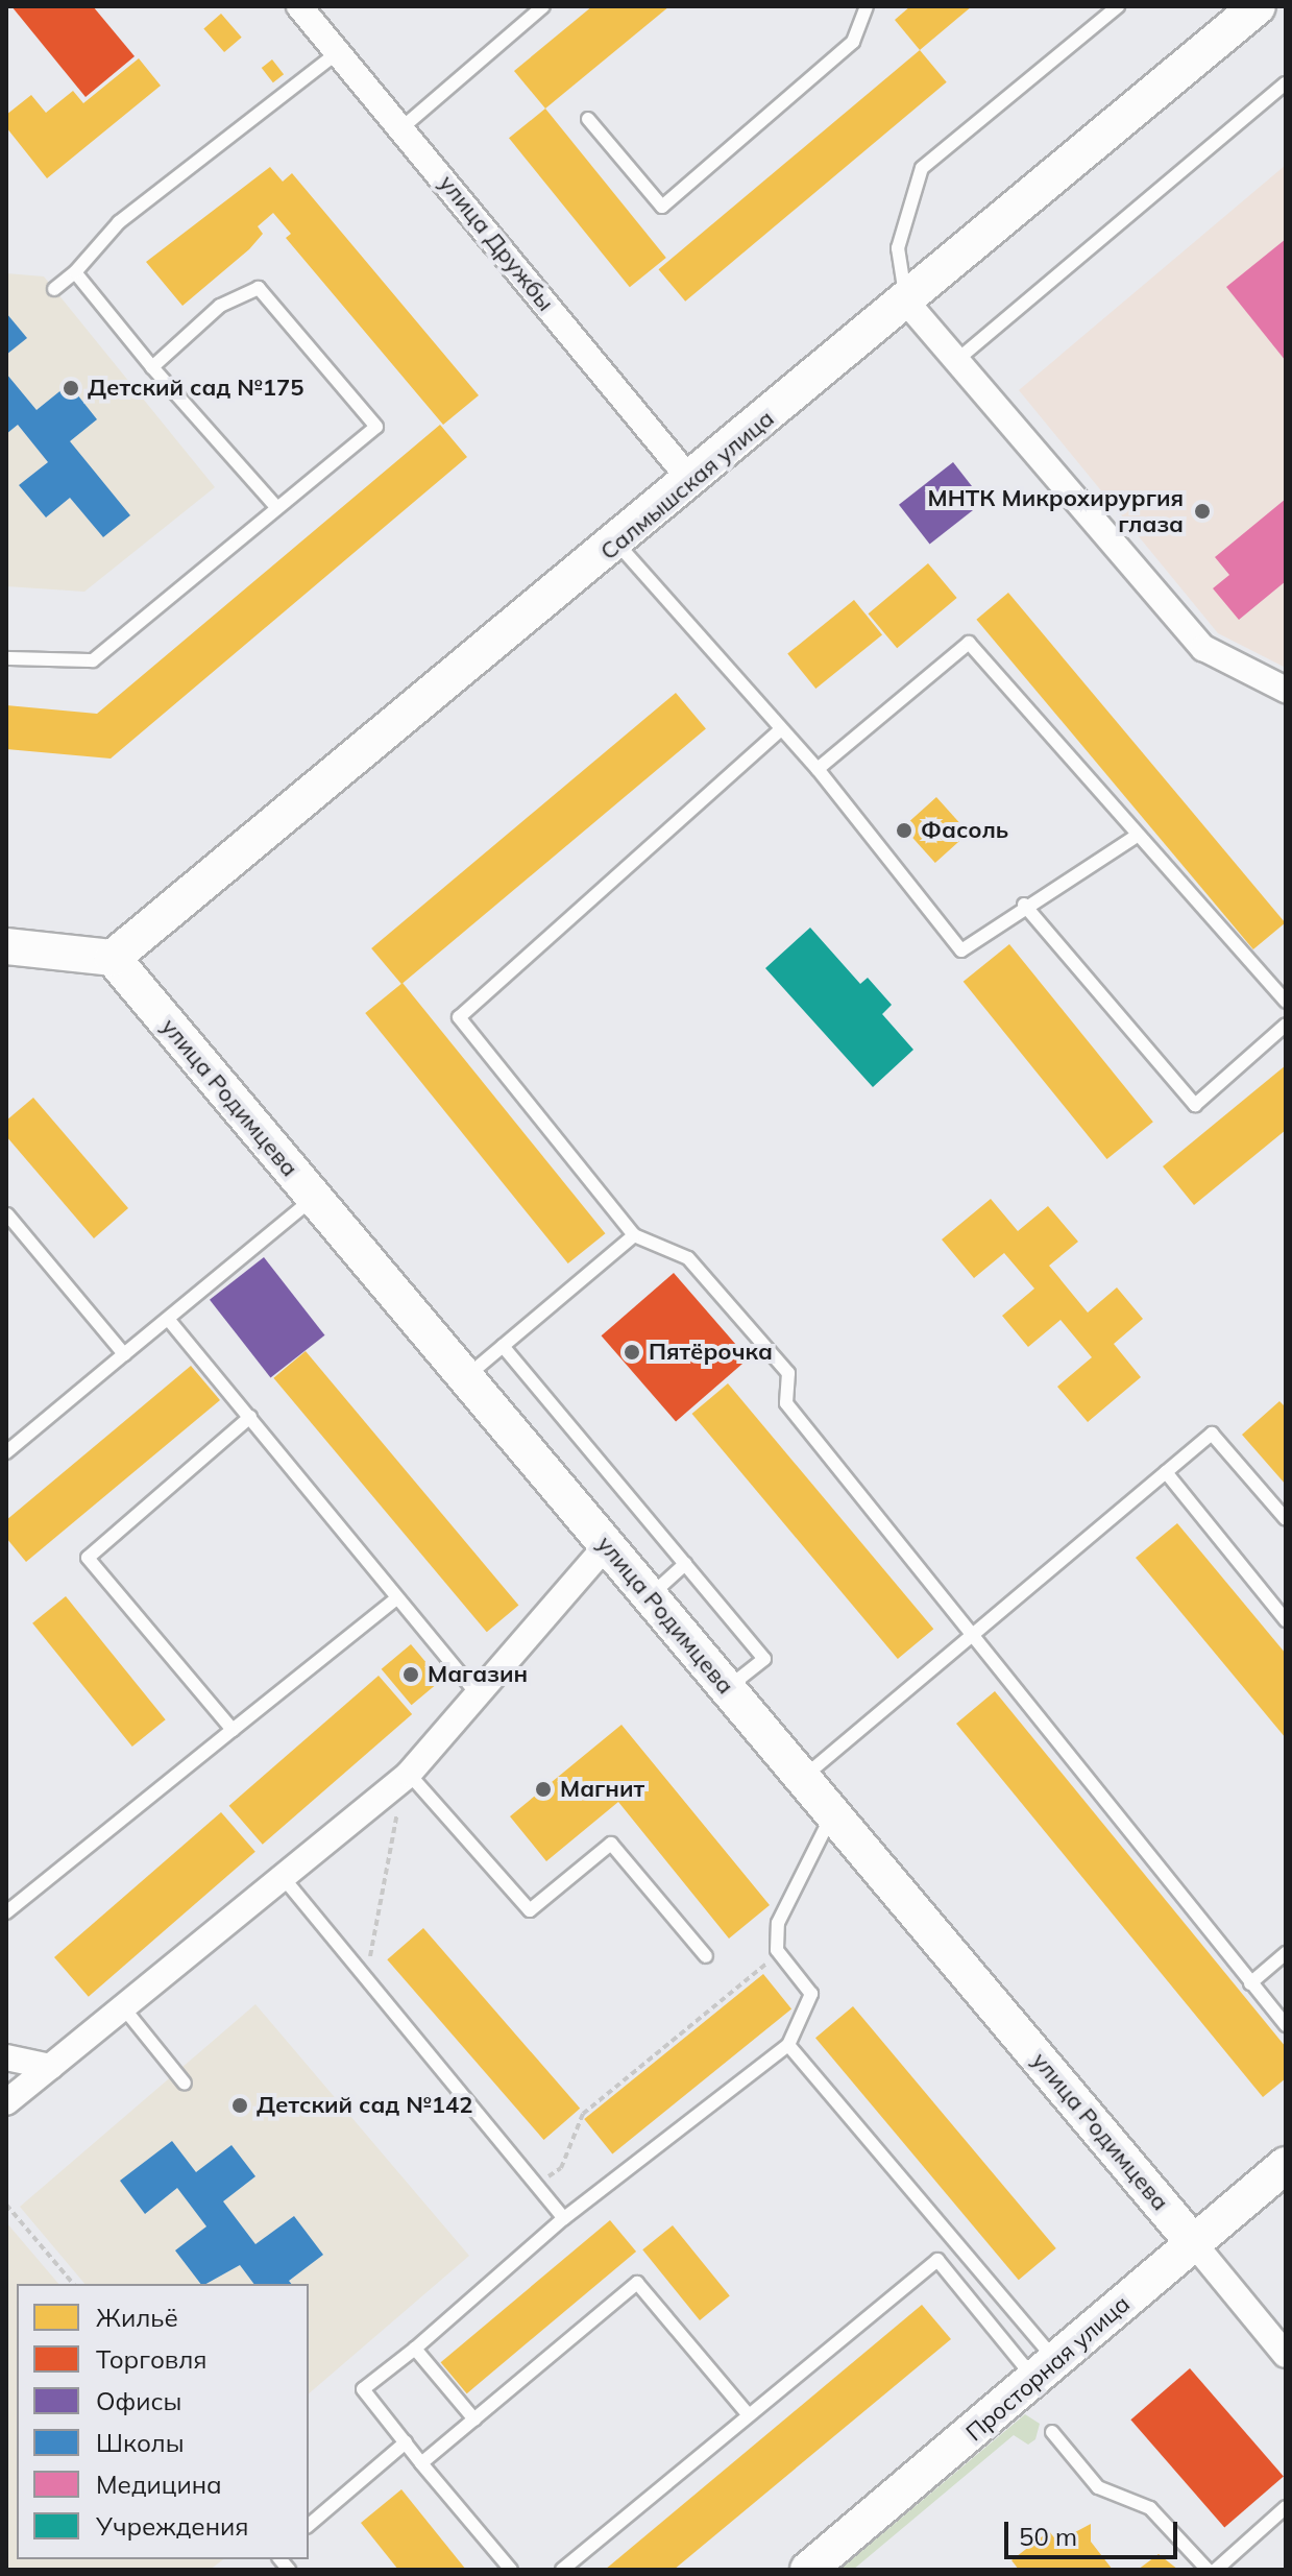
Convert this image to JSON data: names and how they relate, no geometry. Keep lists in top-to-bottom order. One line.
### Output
{"streets":{"street":["улица Дружбы","Салмышская улица","улица Родимцева","Просторная улица"]},"crossings":[["улица Дружбы","Салмышская улица"],["Салмышская улица","улица Родимцева"],["улица Родимцева","Просторная улица"]],"places":["Детский сад №175","МНТК Микрохирургия глаза","Фасоль","Пятёрочка","Магазин","Магнит","Детский сад №142"],"legend":["Жильё","Торговля","Офисы","Школы","Медицина","Учреждения"],"scale_bar":"50 m"}
